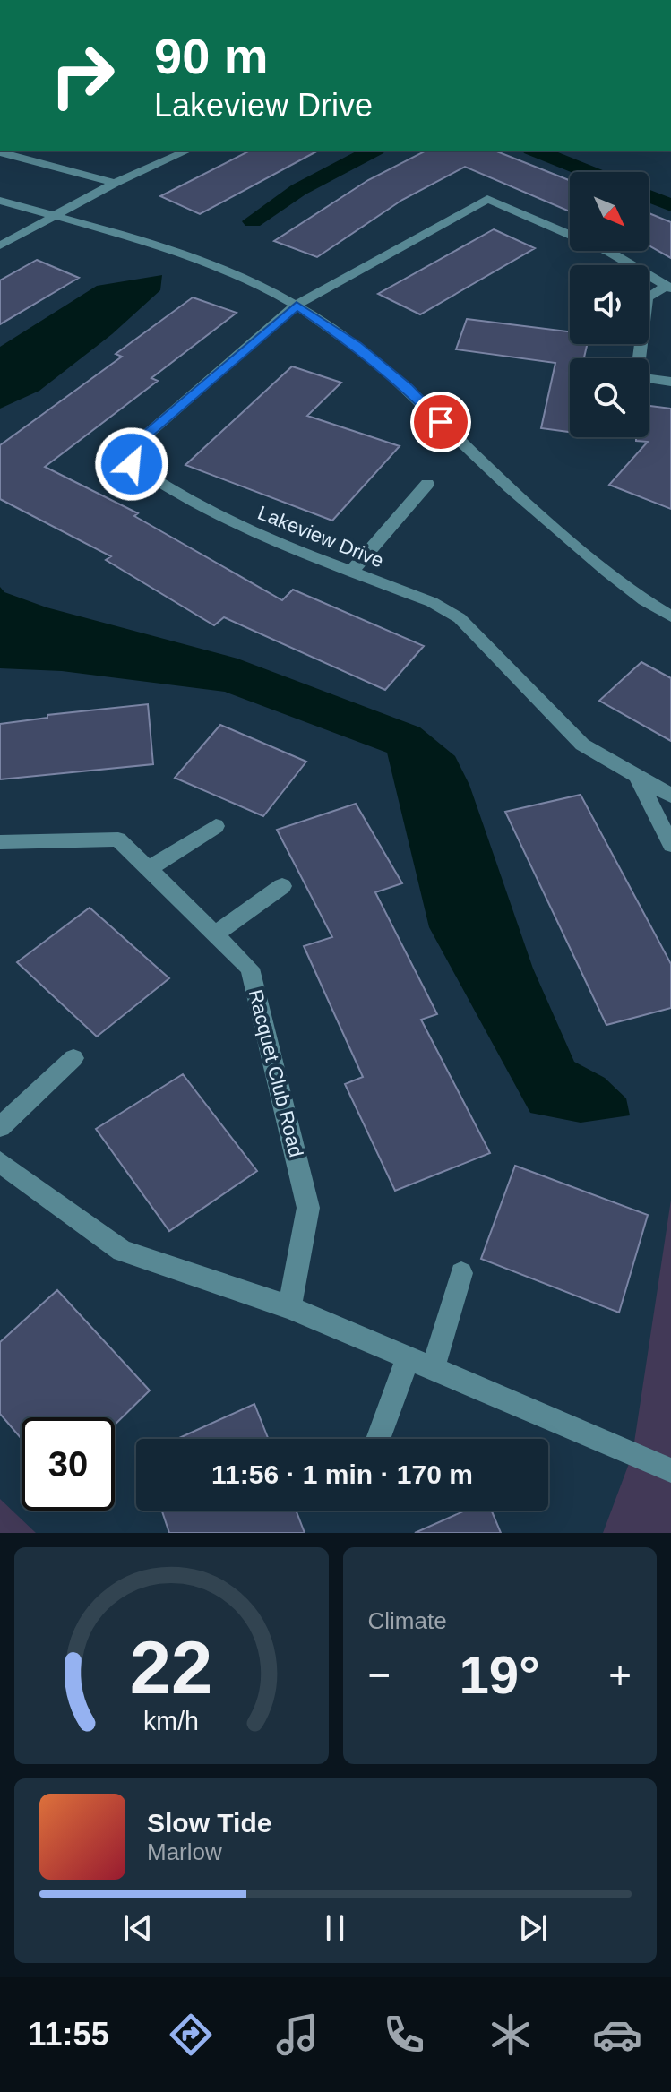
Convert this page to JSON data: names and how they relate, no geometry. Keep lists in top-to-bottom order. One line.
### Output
{"streets":{"street":["Lakeview Drive","Racquet Club Road"]},"north":"bottom right","page":{"turn":["90 m","Lakeview Drive"],"limit":"30","trip":"11:56 · 1 min · 170 m","tile":"Climate","heat":["−","19°","+"],"song":["Slow Tide","Marlow"],"tabs":"11:55","gauge":["22","km/h"]}}
